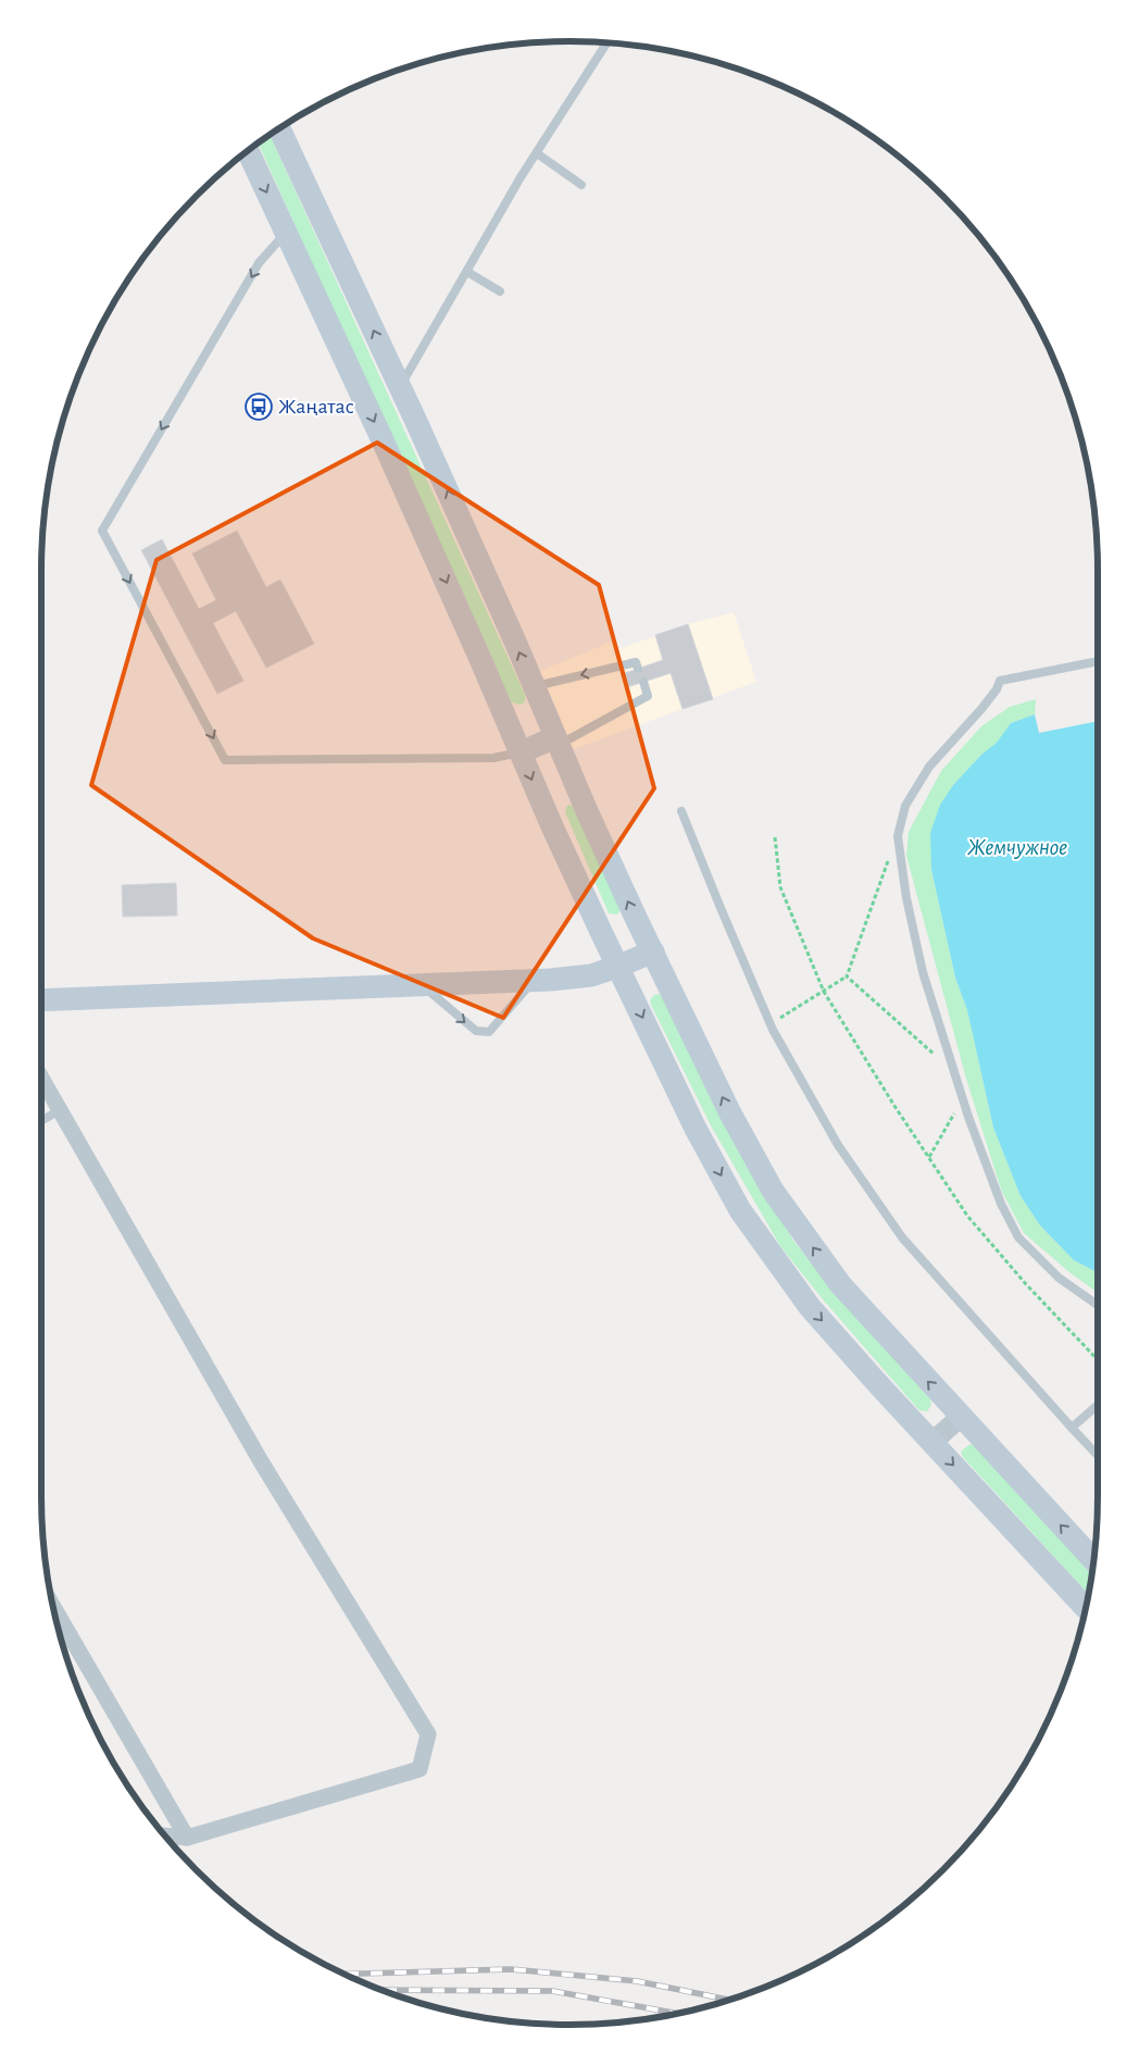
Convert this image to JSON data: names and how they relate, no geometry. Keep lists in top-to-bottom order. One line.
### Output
{"water":["Жемчужное"],"places":{"bus stop":["Жаңатас"]}}
